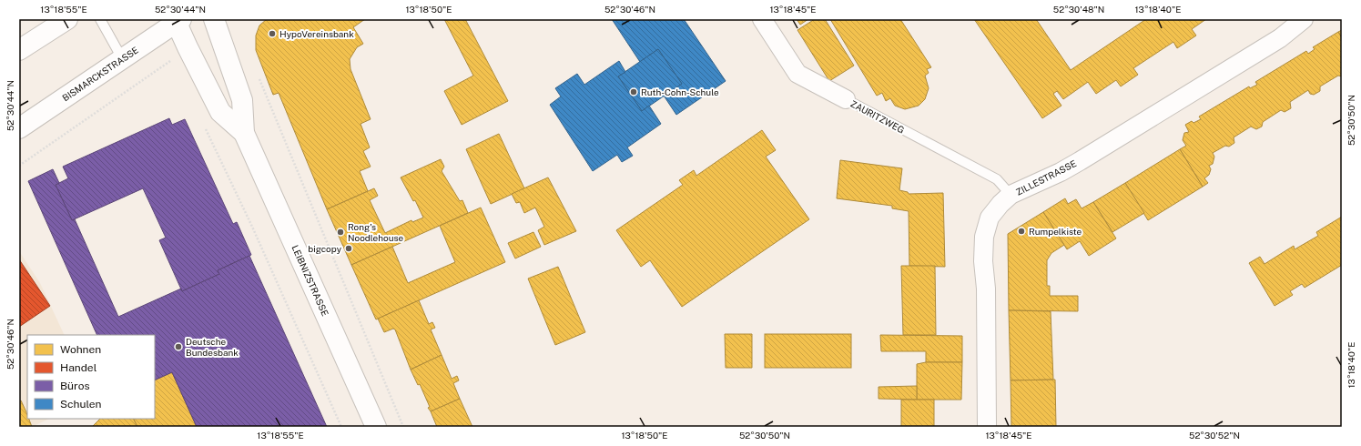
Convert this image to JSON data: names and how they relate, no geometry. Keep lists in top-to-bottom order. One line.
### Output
{"streets":{"street":["BISMARCKSTRASSE","ZAURITZWEG","ZILLESTRASSE","LEIBNIZSTRASSE"]},"crossings":[["BISMARCKSTRASSE","LEIBNIZSTRASSE"],["ZAURITZWEG","ZILLESTRASSE"]],"places":["HypoVereinsbank","Ruth-Cohn-Schule","Rumpelkiste","Rong's Noodlehouse","bigcopy","Deutsche Bundesbank"],"legend":["Wohnen","Handel","Büros","Schulen"],"coordinates":["13°18'55\"E","52°30'44\"N","13°18'50\"E","52°30'46\"N","13°18'45\"E","52°30'48\"N","13°18'40\"E","52°30'50\"N","52°30'52\"N"]}
